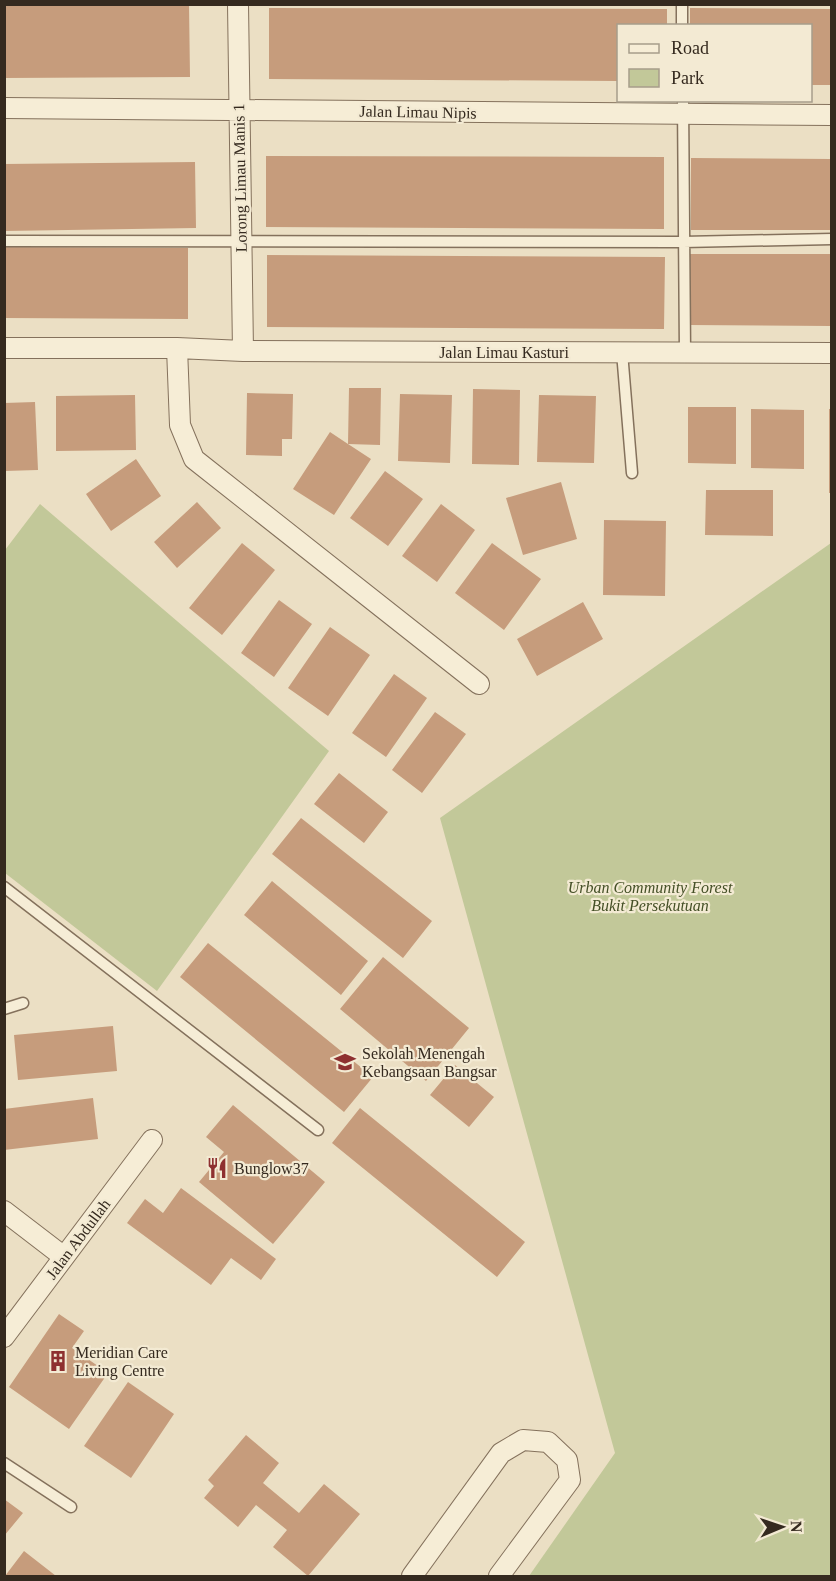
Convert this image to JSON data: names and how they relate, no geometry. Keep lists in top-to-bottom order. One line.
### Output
{"streets":{"street":["Jalan Limau Nipis","Lorong Limau Manis 1","Jalan Limau Kasturi","Jalan Abdullah"]},"crossings":[["Jalan Limau Nipis","Lorong Limau Manis 1"],["Lorong Limau Manis 1","Jalan Limau Kasturi"]],"parks":["Urban Community Forest Bukit Persekutuan"],"places":{"school or university":["Sekolah Menengah Kebangsaan Bangsar"],"restaurant":["Bunglow37"],"building":["Meridian Care Living Centre"]},"legend":["Road","Park"],"north":"right"}
